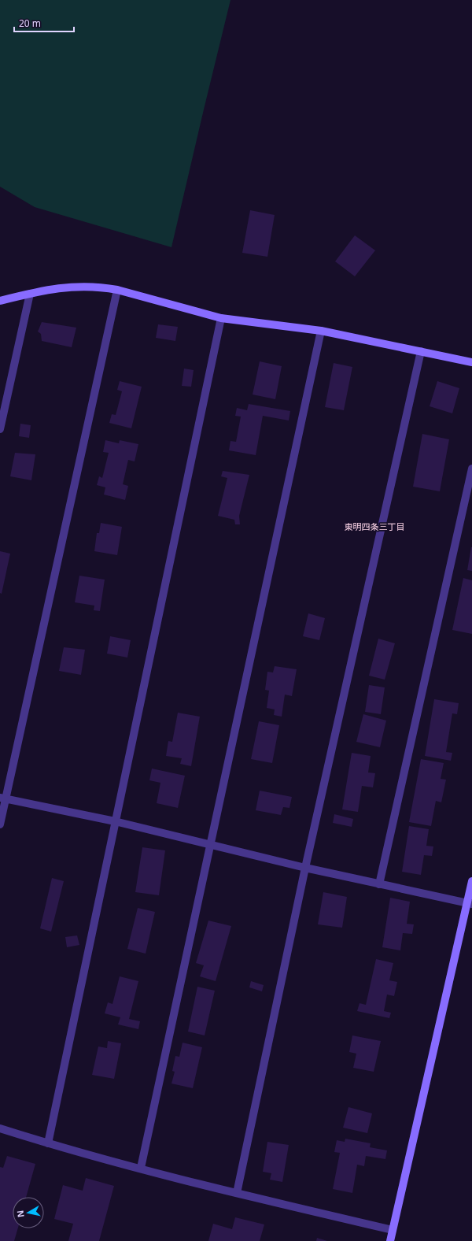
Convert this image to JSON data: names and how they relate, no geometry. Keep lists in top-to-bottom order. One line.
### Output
{"districts":["東明四条三丁目"],"scale_bar":"20 m","north":"left"}
